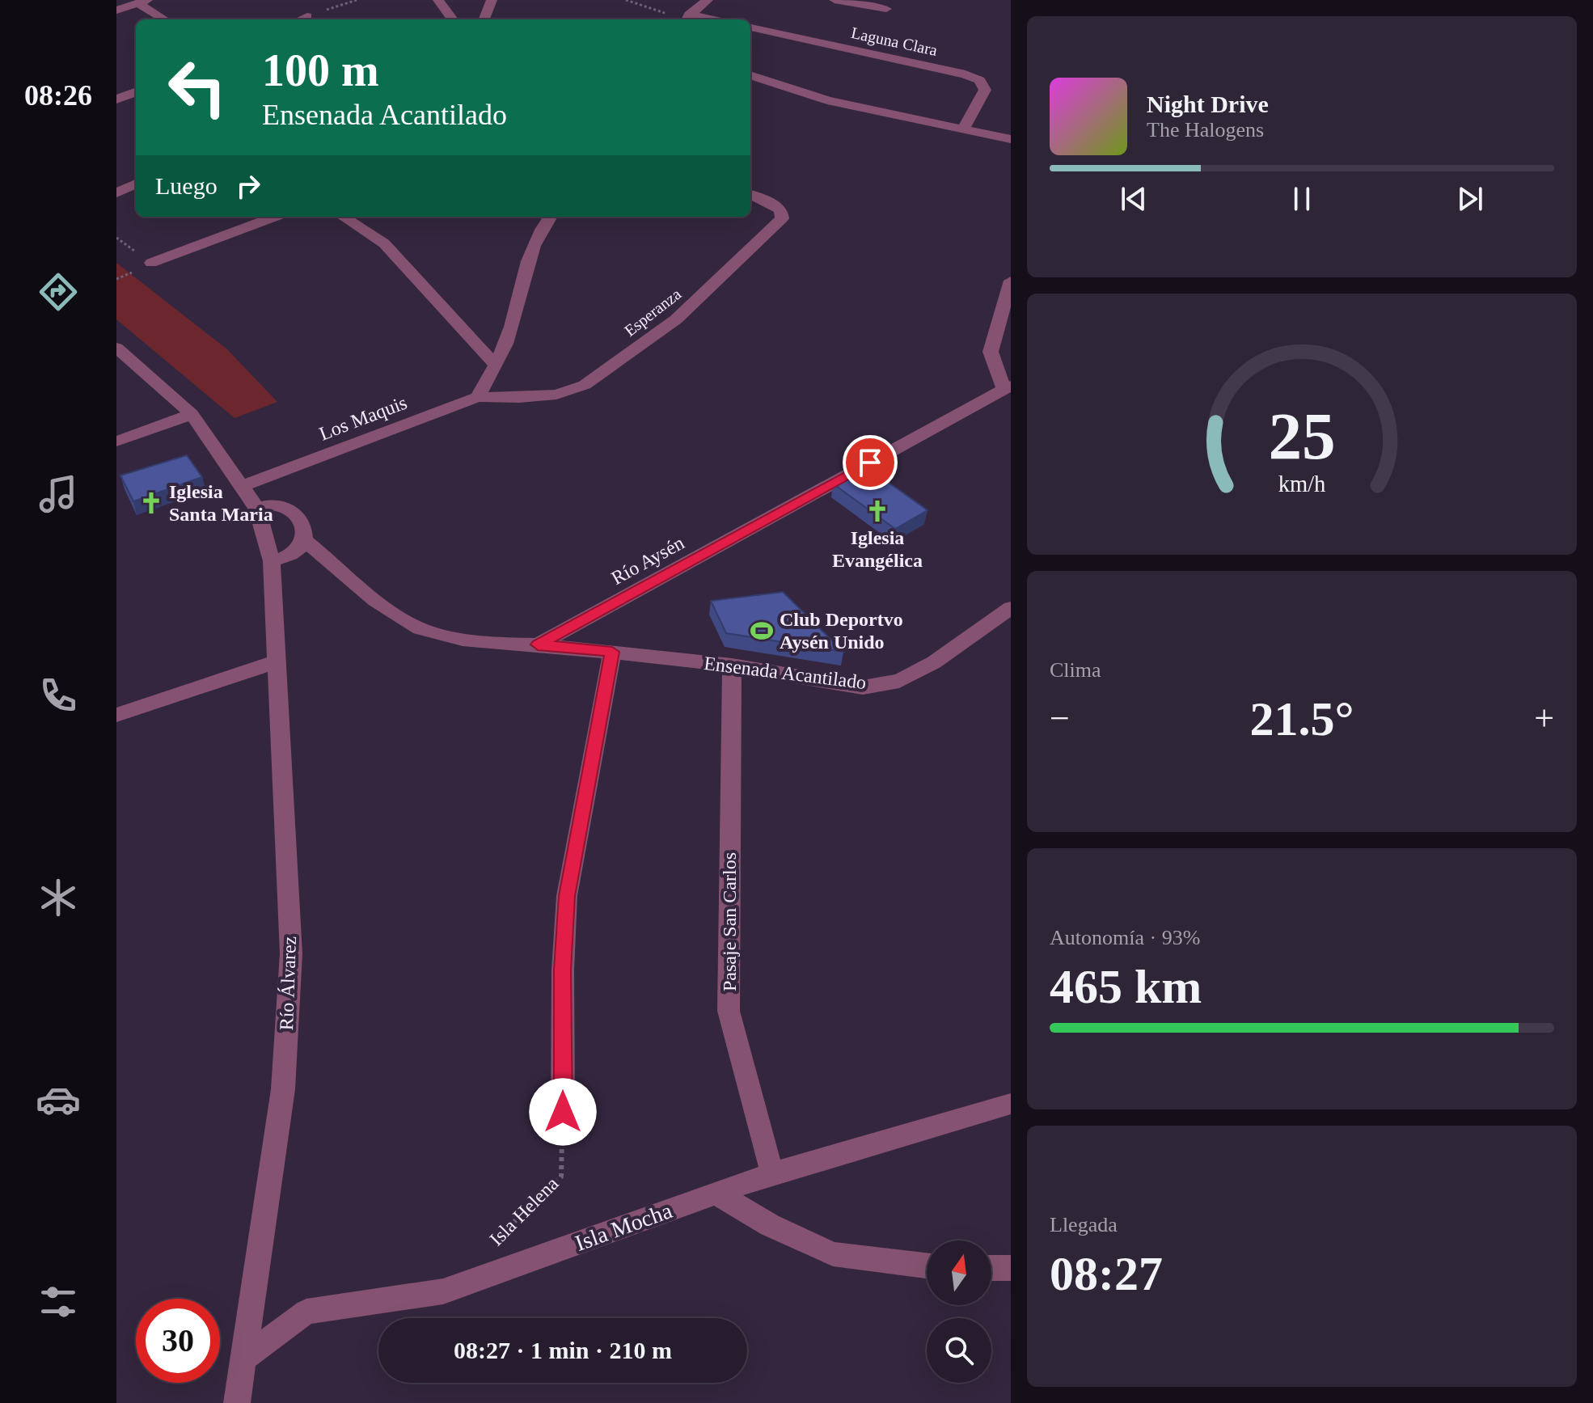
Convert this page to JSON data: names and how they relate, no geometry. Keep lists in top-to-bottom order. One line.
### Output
{"streets":{"street":["Laguna Clara","Esperanza","Los Maquis","Río Aysén","Ensenada Acantilado","Pasaje San Carlos","Río Álvarez","Isla Mocha"],"path":["Isla Helena"]},"crossings":[["Esperanza","Los Maquis"],["Río Aysén","Ensenada Acantilado"],["Ensenada Acantilado","Pasaje San Carlos"],["Pasaje San Carlos","Isla Mocha"],["Río Álvarez","Isla Mocha"]],"places":{"church":["Iglesia Santa Maria","Iglesia Evangélica"],"sports":["Club Deportvo Aysén Unido"]},"north":"top","page":{"tabs":"08:26","turn":["100 m","Ensenada Acantilado"],"song":["Night Drive","The Halogens"],"then":"Luego","tile":["Clima",["Autonomía · 93%","465 km"],["Llegada","08:27"]],"heat":["−","21.5°","+"],"limit":"30","trip":"08:27 · 1 min · 210 m","gauge":["25","km/h"]}}
